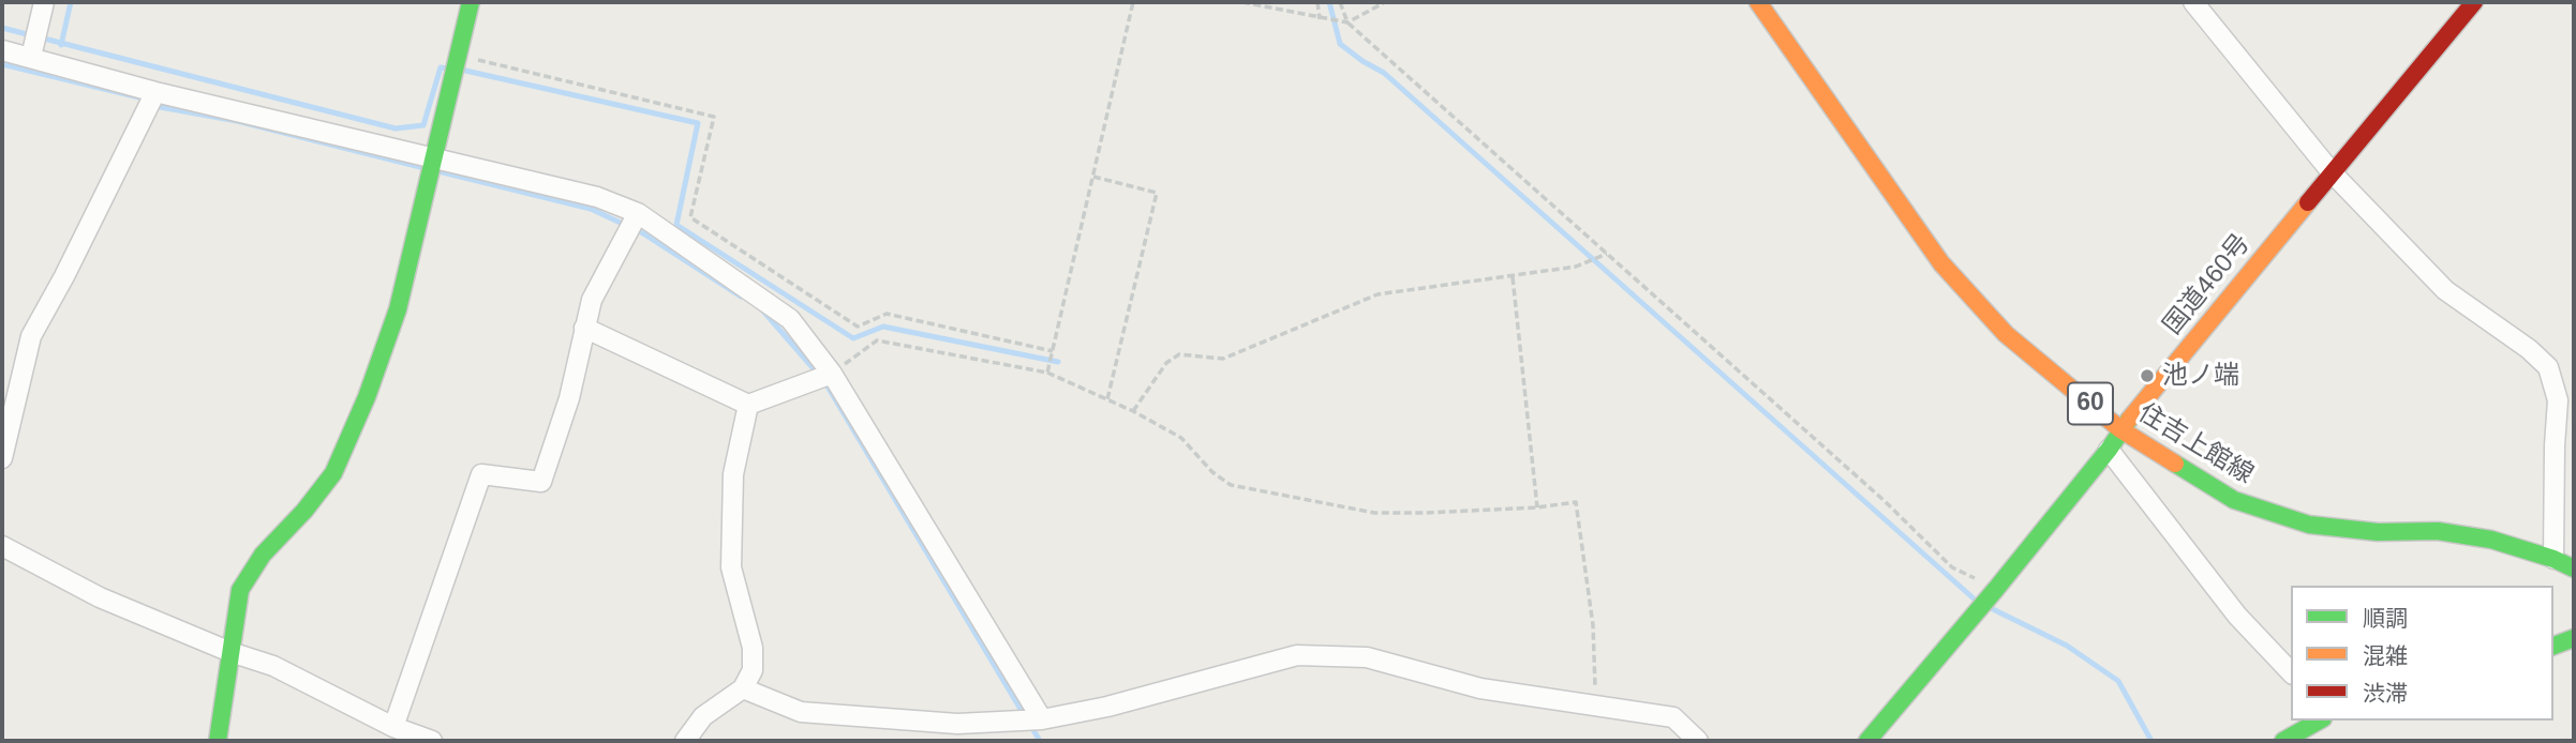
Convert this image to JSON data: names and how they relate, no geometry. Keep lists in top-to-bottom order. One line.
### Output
{"streets":{"main road":["国道460号","60","住吉上館線"]},"crossings":[["国道460号","住吉上館線"]],"places":["池ノ端"],"legend":["順調","混雑","渋滞"]}
